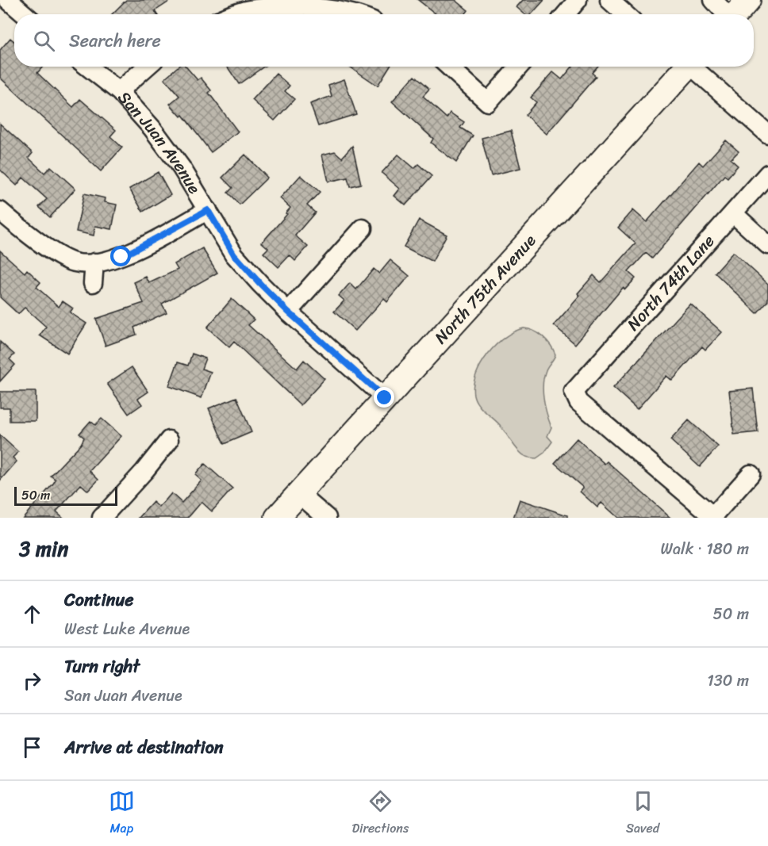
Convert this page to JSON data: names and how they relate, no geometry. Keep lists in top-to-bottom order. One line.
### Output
{"streets":{"main road":["North 75th Avenue"],"street":["San Juan Avenue","North 74th Lane"]},"crossings":[["San Juan Avenue","North 75th Avenue"]],"scale_bar":"50 m","page":{"search":"Search here","scale":"50 m","heading":["3 min","Walk · 180 m"],"list":[["Continue","West Luke Avenue","50 m"],["Turn right","San Juan Avenue","130 m"],"Arrive at destination"],"nav":["Map","Directions","Saved"]}}
